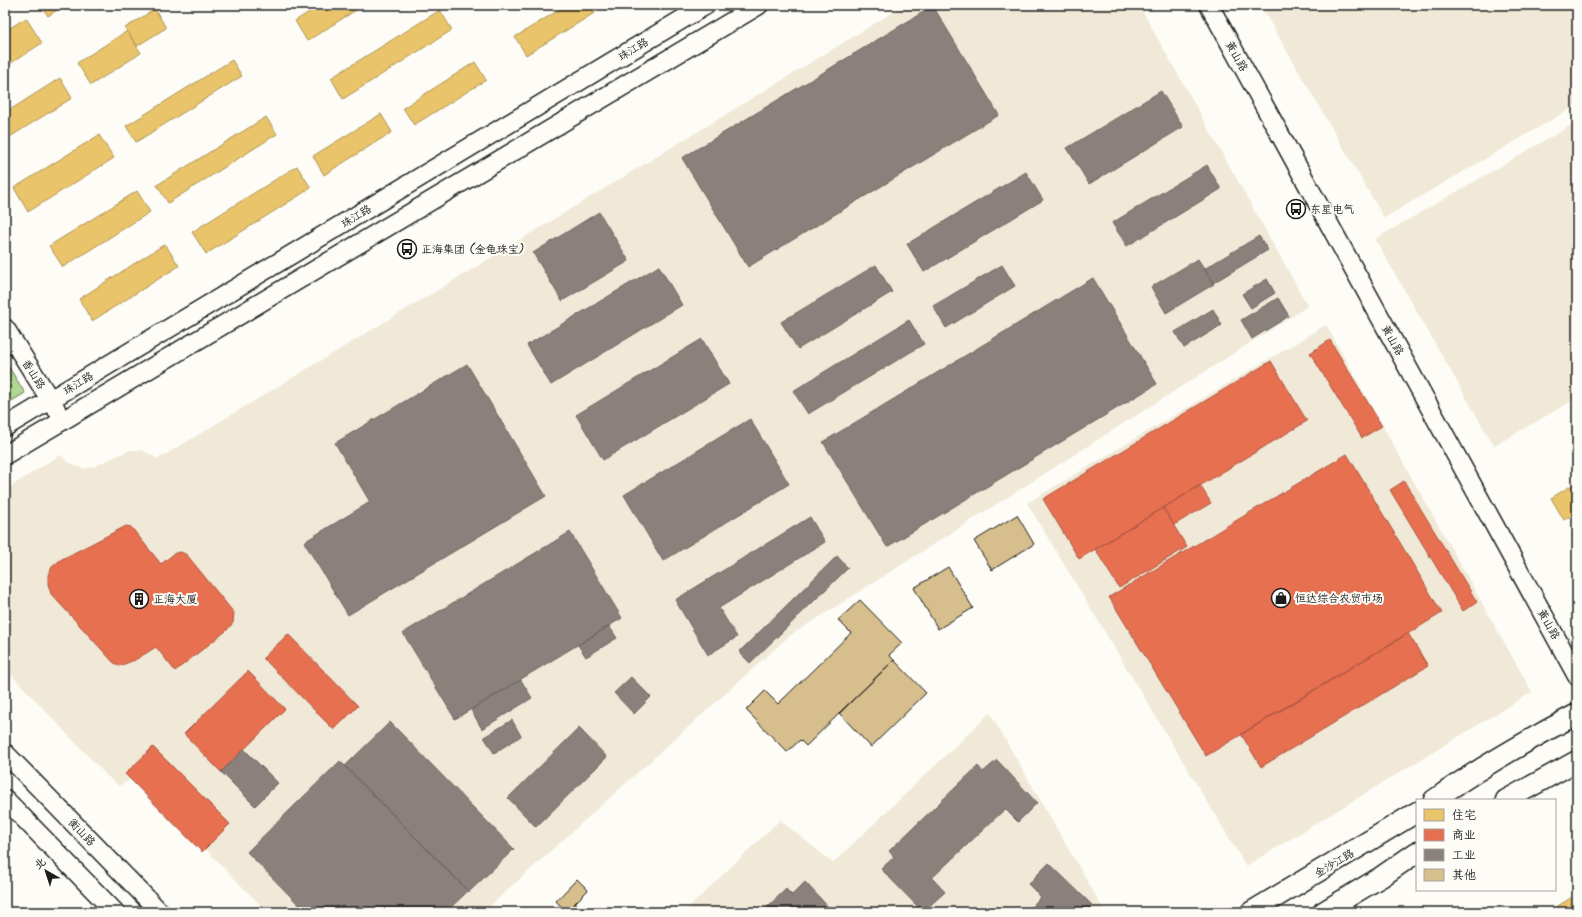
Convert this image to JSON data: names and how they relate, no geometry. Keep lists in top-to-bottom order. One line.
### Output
{"streets":{"main road":["珠江路","黄山路","香山路","衡山路","金沙江路"]},"crossings":[["珠江路","香山路"]],"places":{"bus stop":["东星电气","正海集团 (金龟珠宝)"],"shop":["恒达综合农贸市场"],"building":["正海大厦"]},"legend":["住宅","商业","工业","其他"],"north":"top left"}
